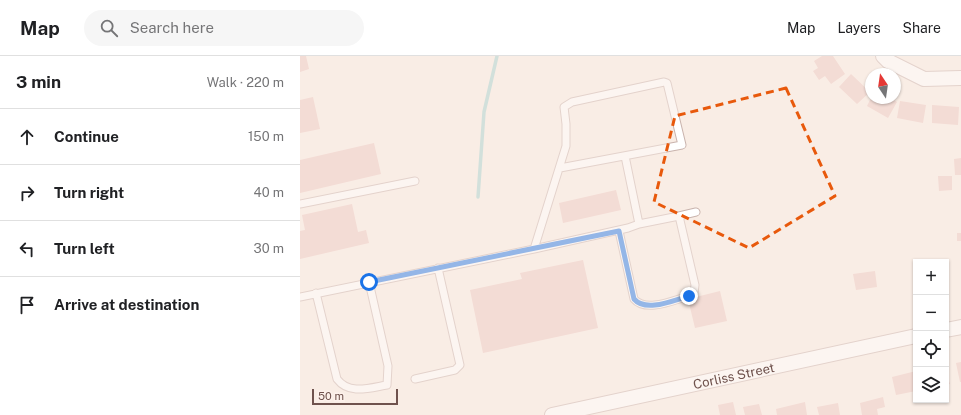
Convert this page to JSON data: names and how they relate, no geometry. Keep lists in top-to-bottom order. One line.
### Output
{"streets":{"street":["Corliss Street"]},"scale_bar":"50 m","north":"top","page":{"header":"Map","search":"Search here","nav":["Map","Layers","Share"],"heading":["3 min","Walk · 220 m"],"list":[["Continue","150 m"],["Turn right","40 m"],["Turn left","30 m"],"Arrive at destination"],"map_buttons":["+","−"],"scale":"50 m"}}
